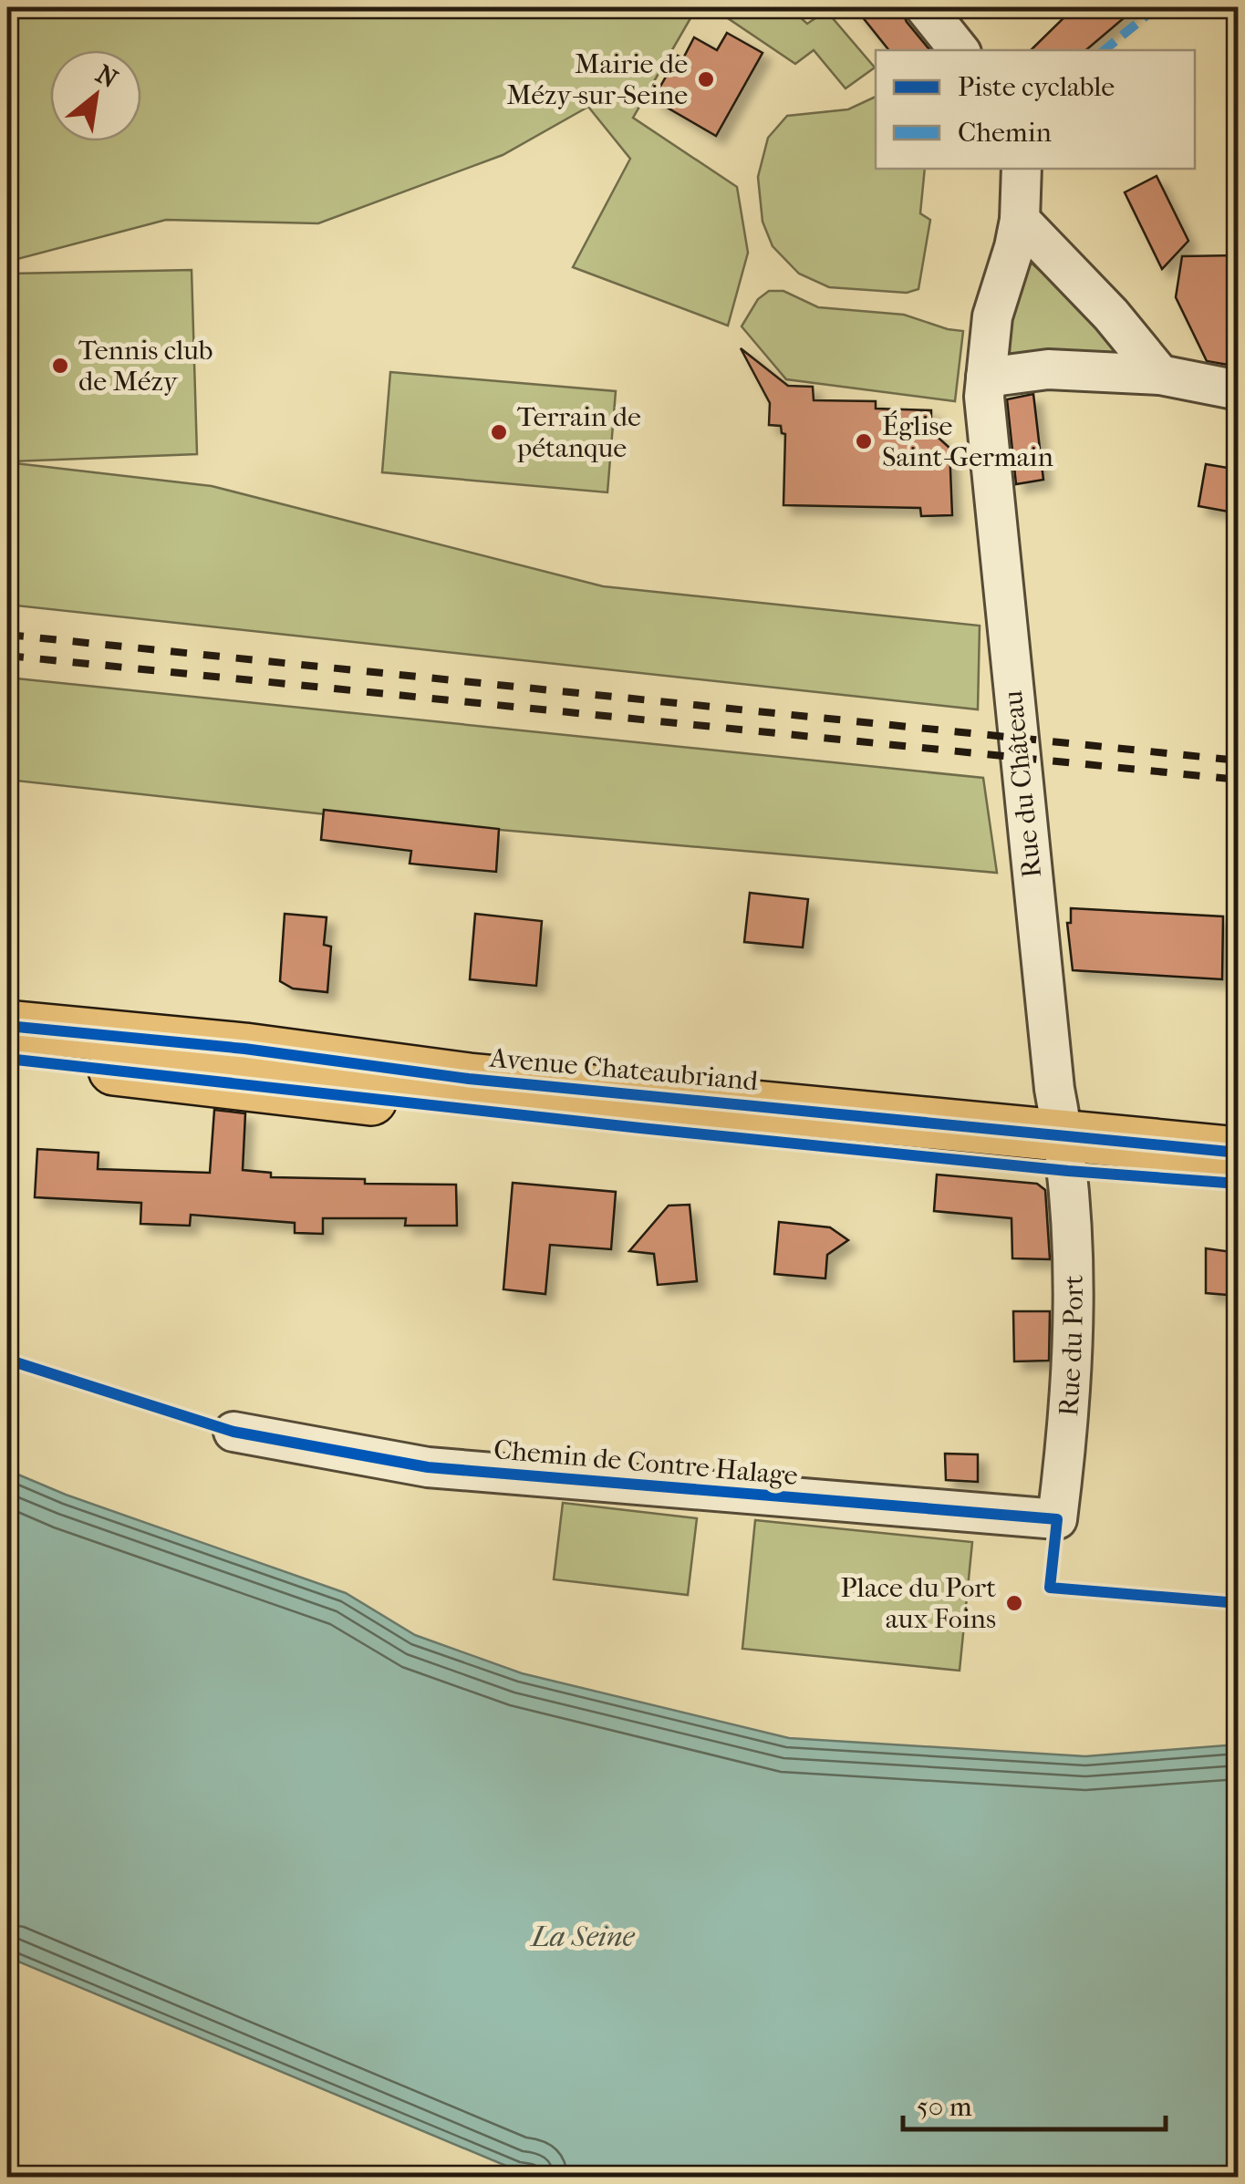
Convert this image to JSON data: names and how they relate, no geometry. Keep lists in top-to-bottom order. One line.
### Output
{"streets":{"main road":["Avenue Chateaubriand"],"street":["Rue du Château","Rue du Port","Chemin de Contre Halage"]},"crossings":[["Rue du Château","Avenue Chateaubriand"],["Rue du Château","Rue du Port"],["Avenue Chateaubriand","Rue du Port"],["Rue du Port","Chemin de Contre Halage"]],"water":["La Seine"],"places":["Mairie de Mézy-sur-Seine","Tennis club de Mézy","Terrain de pétanque","Église Saint-Germain","Place du Port aux Foins"],"legend":["Piste cyclable","Chemin"],"scale_bar":"50 m","north":"top right"}
